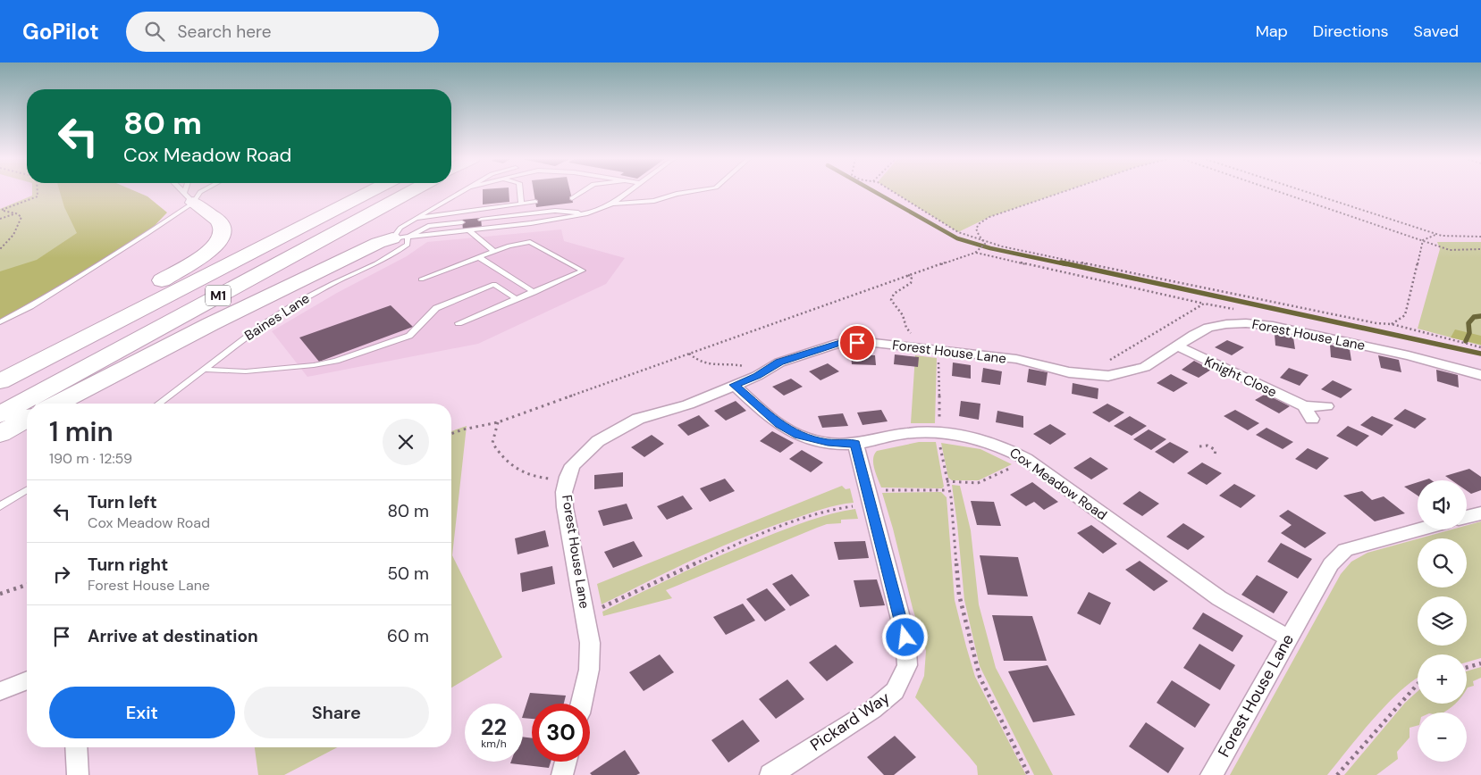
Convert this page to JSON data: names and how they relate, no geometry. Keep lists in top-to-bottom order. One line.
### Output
{"streets":{"highway":["M1"],"street":["Forest House Lane","Knight Close","Cox Meadow Road","Pickard Way"],"lane":["Baines Lane"]},"crossings":[["Forest House Lane","Knight Close"],["Forest House Lane","Cox Meadow Road"],["Cox Meadow Road","Pickard Way"]],"page":{"header":"GoPilot","search":"Search here","nav":["Map","Directions","Saved"],"turn":["80 m","Cox Meadow Road"],"heading":["1 min","190 m · 12:59"],"list":[{"name":"Turn left","note":"Cox Meadow Road","value":"80 m"},{"name":"Turn right","note":"Forest House Lane","value":"50 m"},{"name":"Arrive at destination","value":"60 m"}],"map_buttons":["+","−"],"buttons":["Exit","Share"],"speed":"22 km/h","limit":"30"}}
